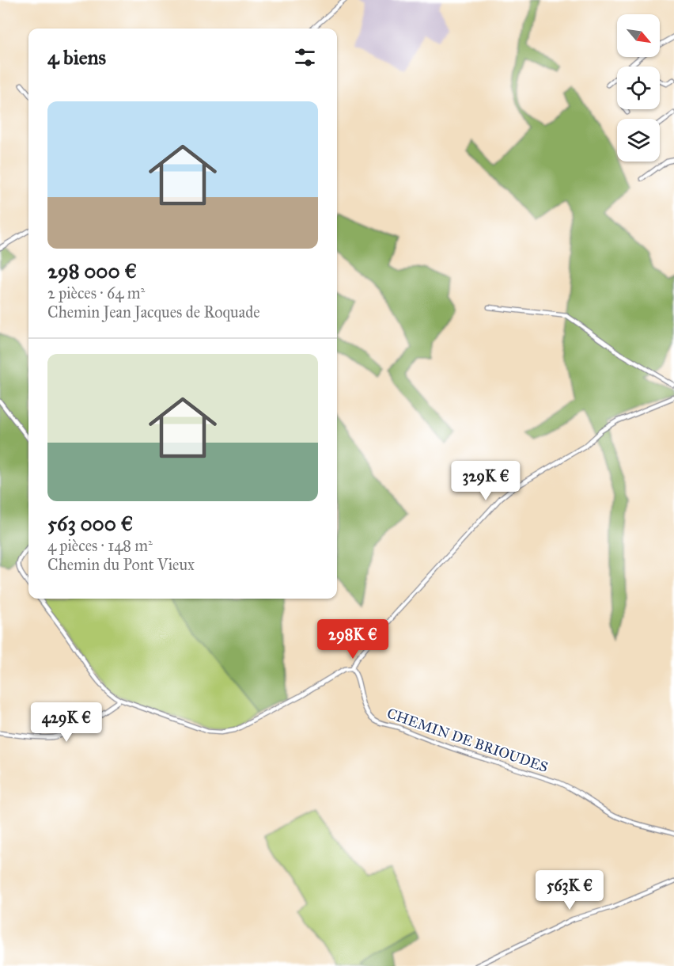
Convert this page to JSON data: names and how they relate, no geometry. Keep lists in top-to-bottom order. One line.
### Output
{"streets":{"street":["CHEMIN DE BRIOUDES"]},"north":"bottom right","page":{"heading":"4 biens","list":[{"name":"298 000 €","note":"2 pièces · 64 m² · Chemin Jean Jacques de Roquade"},{"name":"563 000 €","note":"4 pièces · 148 m² · Chemin du Pont Vieux"}],"price":["329K €","298K €","429K €","563K €"]}}
